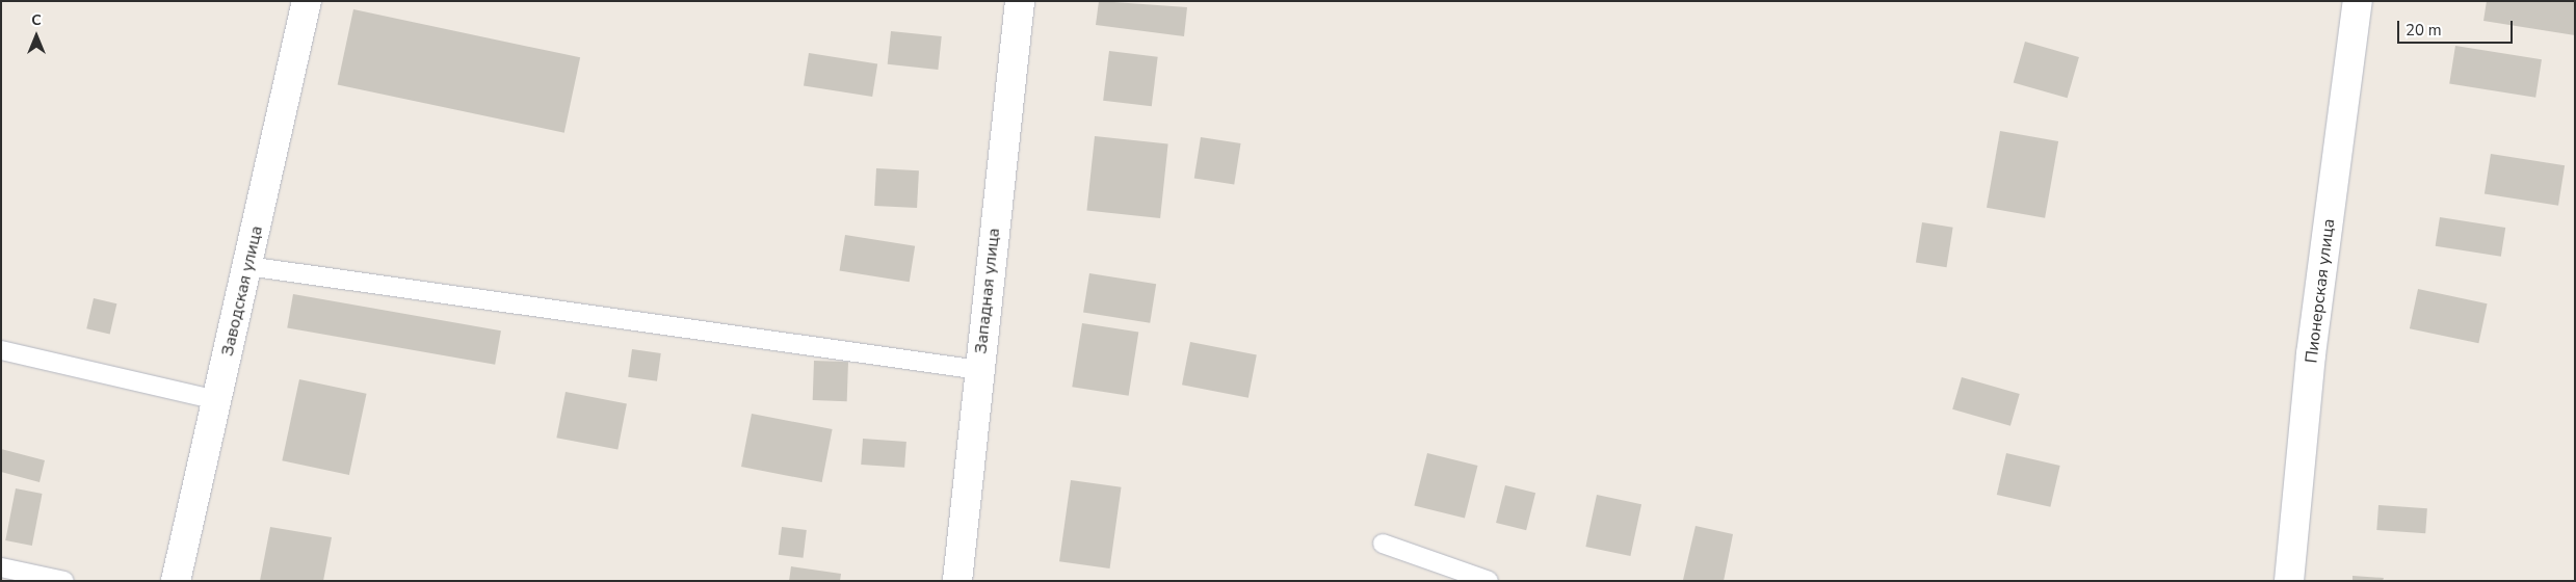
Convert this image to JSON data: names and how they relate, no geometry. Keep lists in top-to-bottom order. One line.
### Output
{"streets":{"street":["Заводская улица","Западная улица","Пионерская улица"]},"scale_bar":"20 m","north":"top"}
